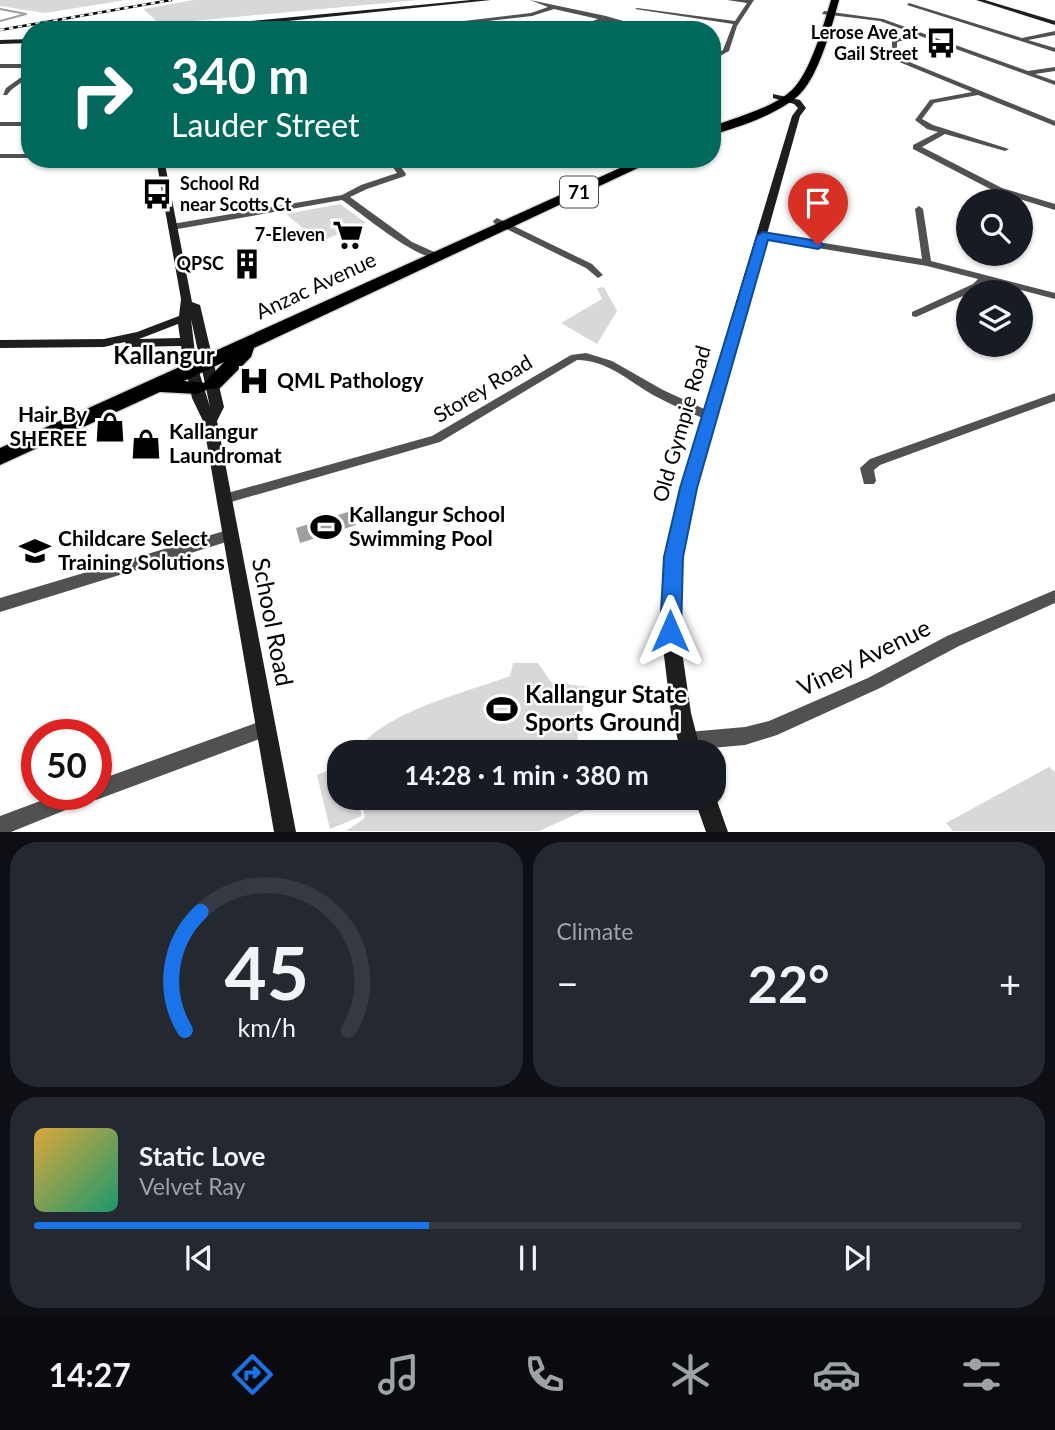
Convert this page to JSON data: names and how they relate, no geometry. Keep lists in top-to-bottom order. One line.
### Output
{"streets":{"highway":["71","Anzac Avenue"],"main road":["Old Gympie Road","School Road"],"street":["Storey Road","Viney Avenue"]},"crossings":[["Anzac Avenue","School Road"],["Storey Road","Old Gympie Road"],["Storey Road","School Road"]],"districts":["Kallangur"],"places":{"bus stop":["Lerose Ave at Gail Street","School Rd near Scotts Ct"],"supermarket":["7-Eleven"],"building":["QPSC"],"hospital":["QML Pathology"],"shop":["Hair By SHEREE","Kallangur Laundromat"],"sports":["Kallangur School Swimming Pool","Kallangur State Sports Ground"],"school or university":["Childcare Select Training Solutions"]},"page":{"turn":["340 m","Lauder Street"],"limit":"50","trip":"14:28 · 1 min · 380 m","tile":"Climate","heat":["−","22°","+"],"song":["Static Love","Velvet Ray"],"tabs":"14:27","gauge":["45","km/h"]}}
